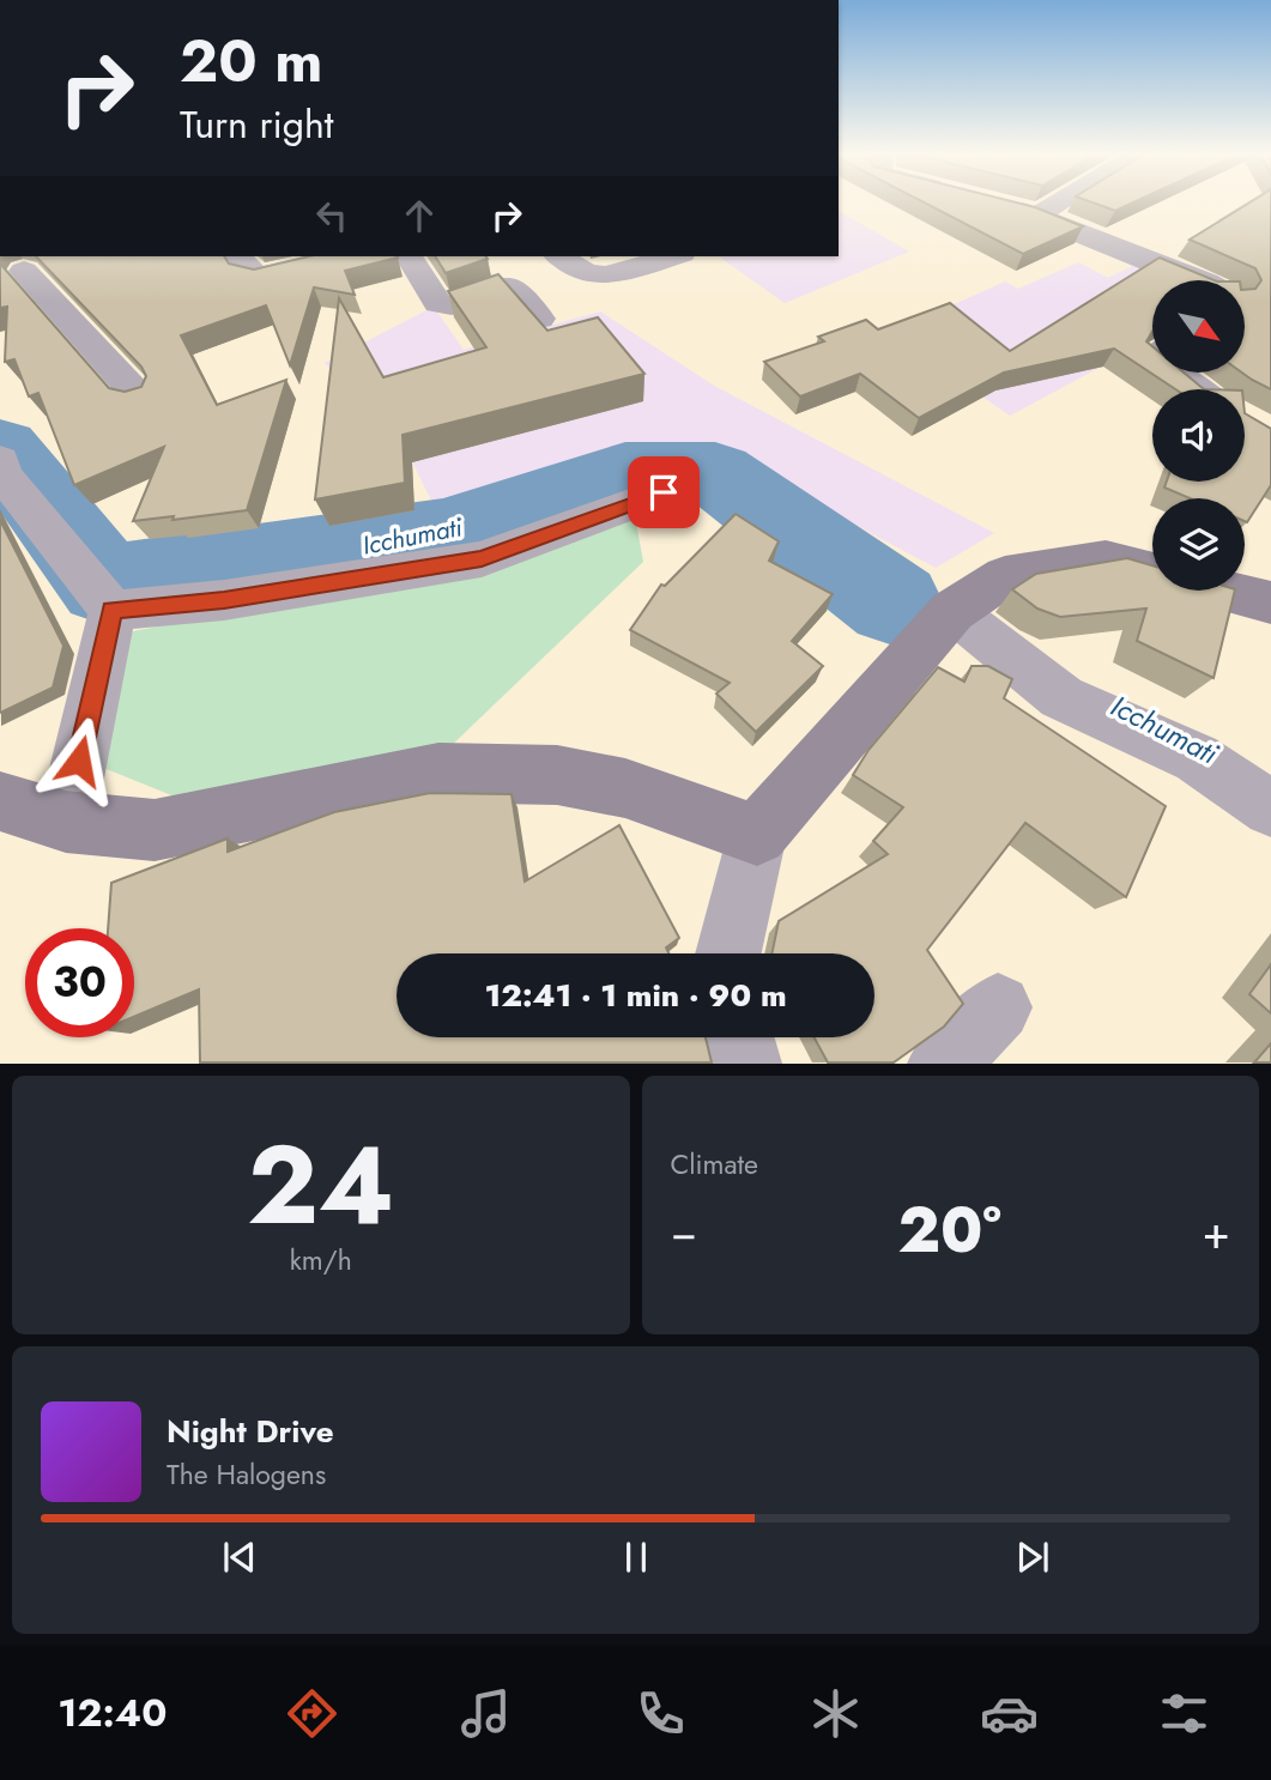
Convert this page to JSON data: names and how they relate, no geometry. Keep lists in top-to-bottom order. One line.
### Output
{"water":["Icchumati"],"north":"bottom right","page":{"turn":["20 m","Turn right"],"limit":"30","trip":"12:41 · 1 min · 90 m","tile":[["24","km/h"],"Climate"],"heat":["−","20°","+"],"song":["Night Drive","The Halogens"],"tabs":"12:40"}}
